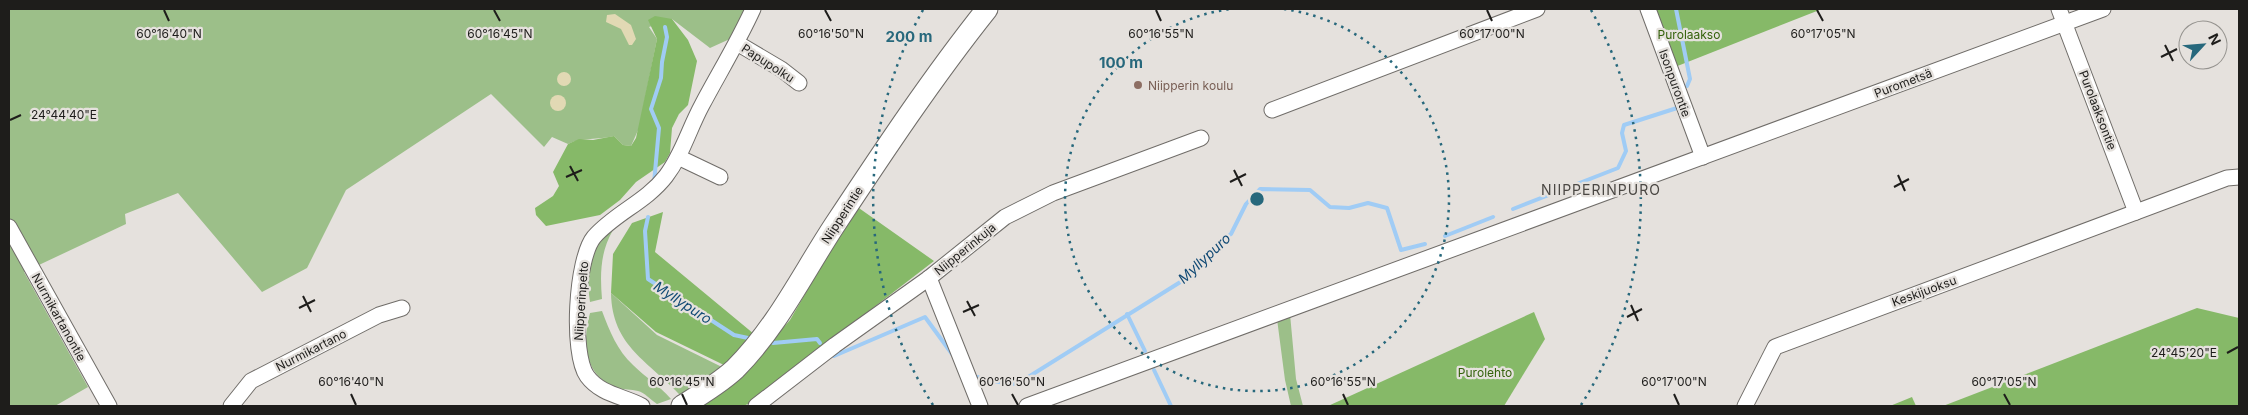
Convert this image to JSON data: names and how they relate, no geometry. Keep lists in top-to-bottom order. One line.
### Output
{"streets":{"street":["Papupolku","Isonpurontie","Purometsä","Purolaaksontie","Niipperintie","Niipperinkuja","Keskijuoksu","Niipperinpelto","Nurmikartanontie","Nurmikartano"]},"crossings":[["Papupolku","Niipperinpelto"],["Isonpurontie","Purometsä"],["Purometsä","Purolaaksontie"],["Purolaaksontie","Keskijuoksu"]],"districts":["NIIPPERINPURO"],"water":["Myllypuro"],"parks":["Purolaakso","Purolehto"],"places":["Niipperin koulu"],"north":"top right","coordinates":["60°16'40\"N","60°16'45\"N","60°16'50\"N","60°16'55\"N","60°17'00\"N","60°17'05\"N","24°44'40\"E","24°45'20\"E"],"rings":["200 m","100 m"]}
